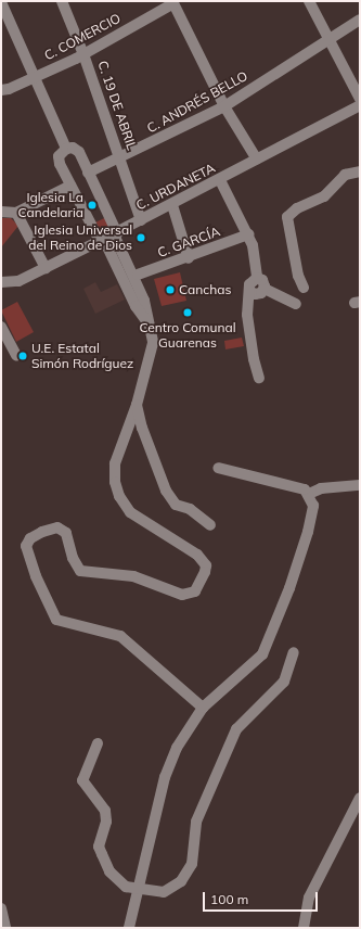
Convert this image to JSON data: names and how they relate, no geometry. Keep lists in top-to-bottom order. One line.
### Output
{"streets":{"street":["C. COMERCIO","C. ANDRÉS BELLO","C. 19 DE ABRIL","C. URDANETA","C. GARCÍA"]},"crossings":[["C. COMERCIO","C. 19 DE ABRIL"],["C. ANDRÉS BELLO","C. 19 DE ABRIL"],["C. 19 DE ABRIL","C. URDANETA"]],"places":["Iglesia La Candelaria","Iglesia Universal del Reino de Dios","Canchas","Centro Comunal Guarenas","U.E. Estatal Simón Rodríguez"],"scale_bar":"100 m"}
